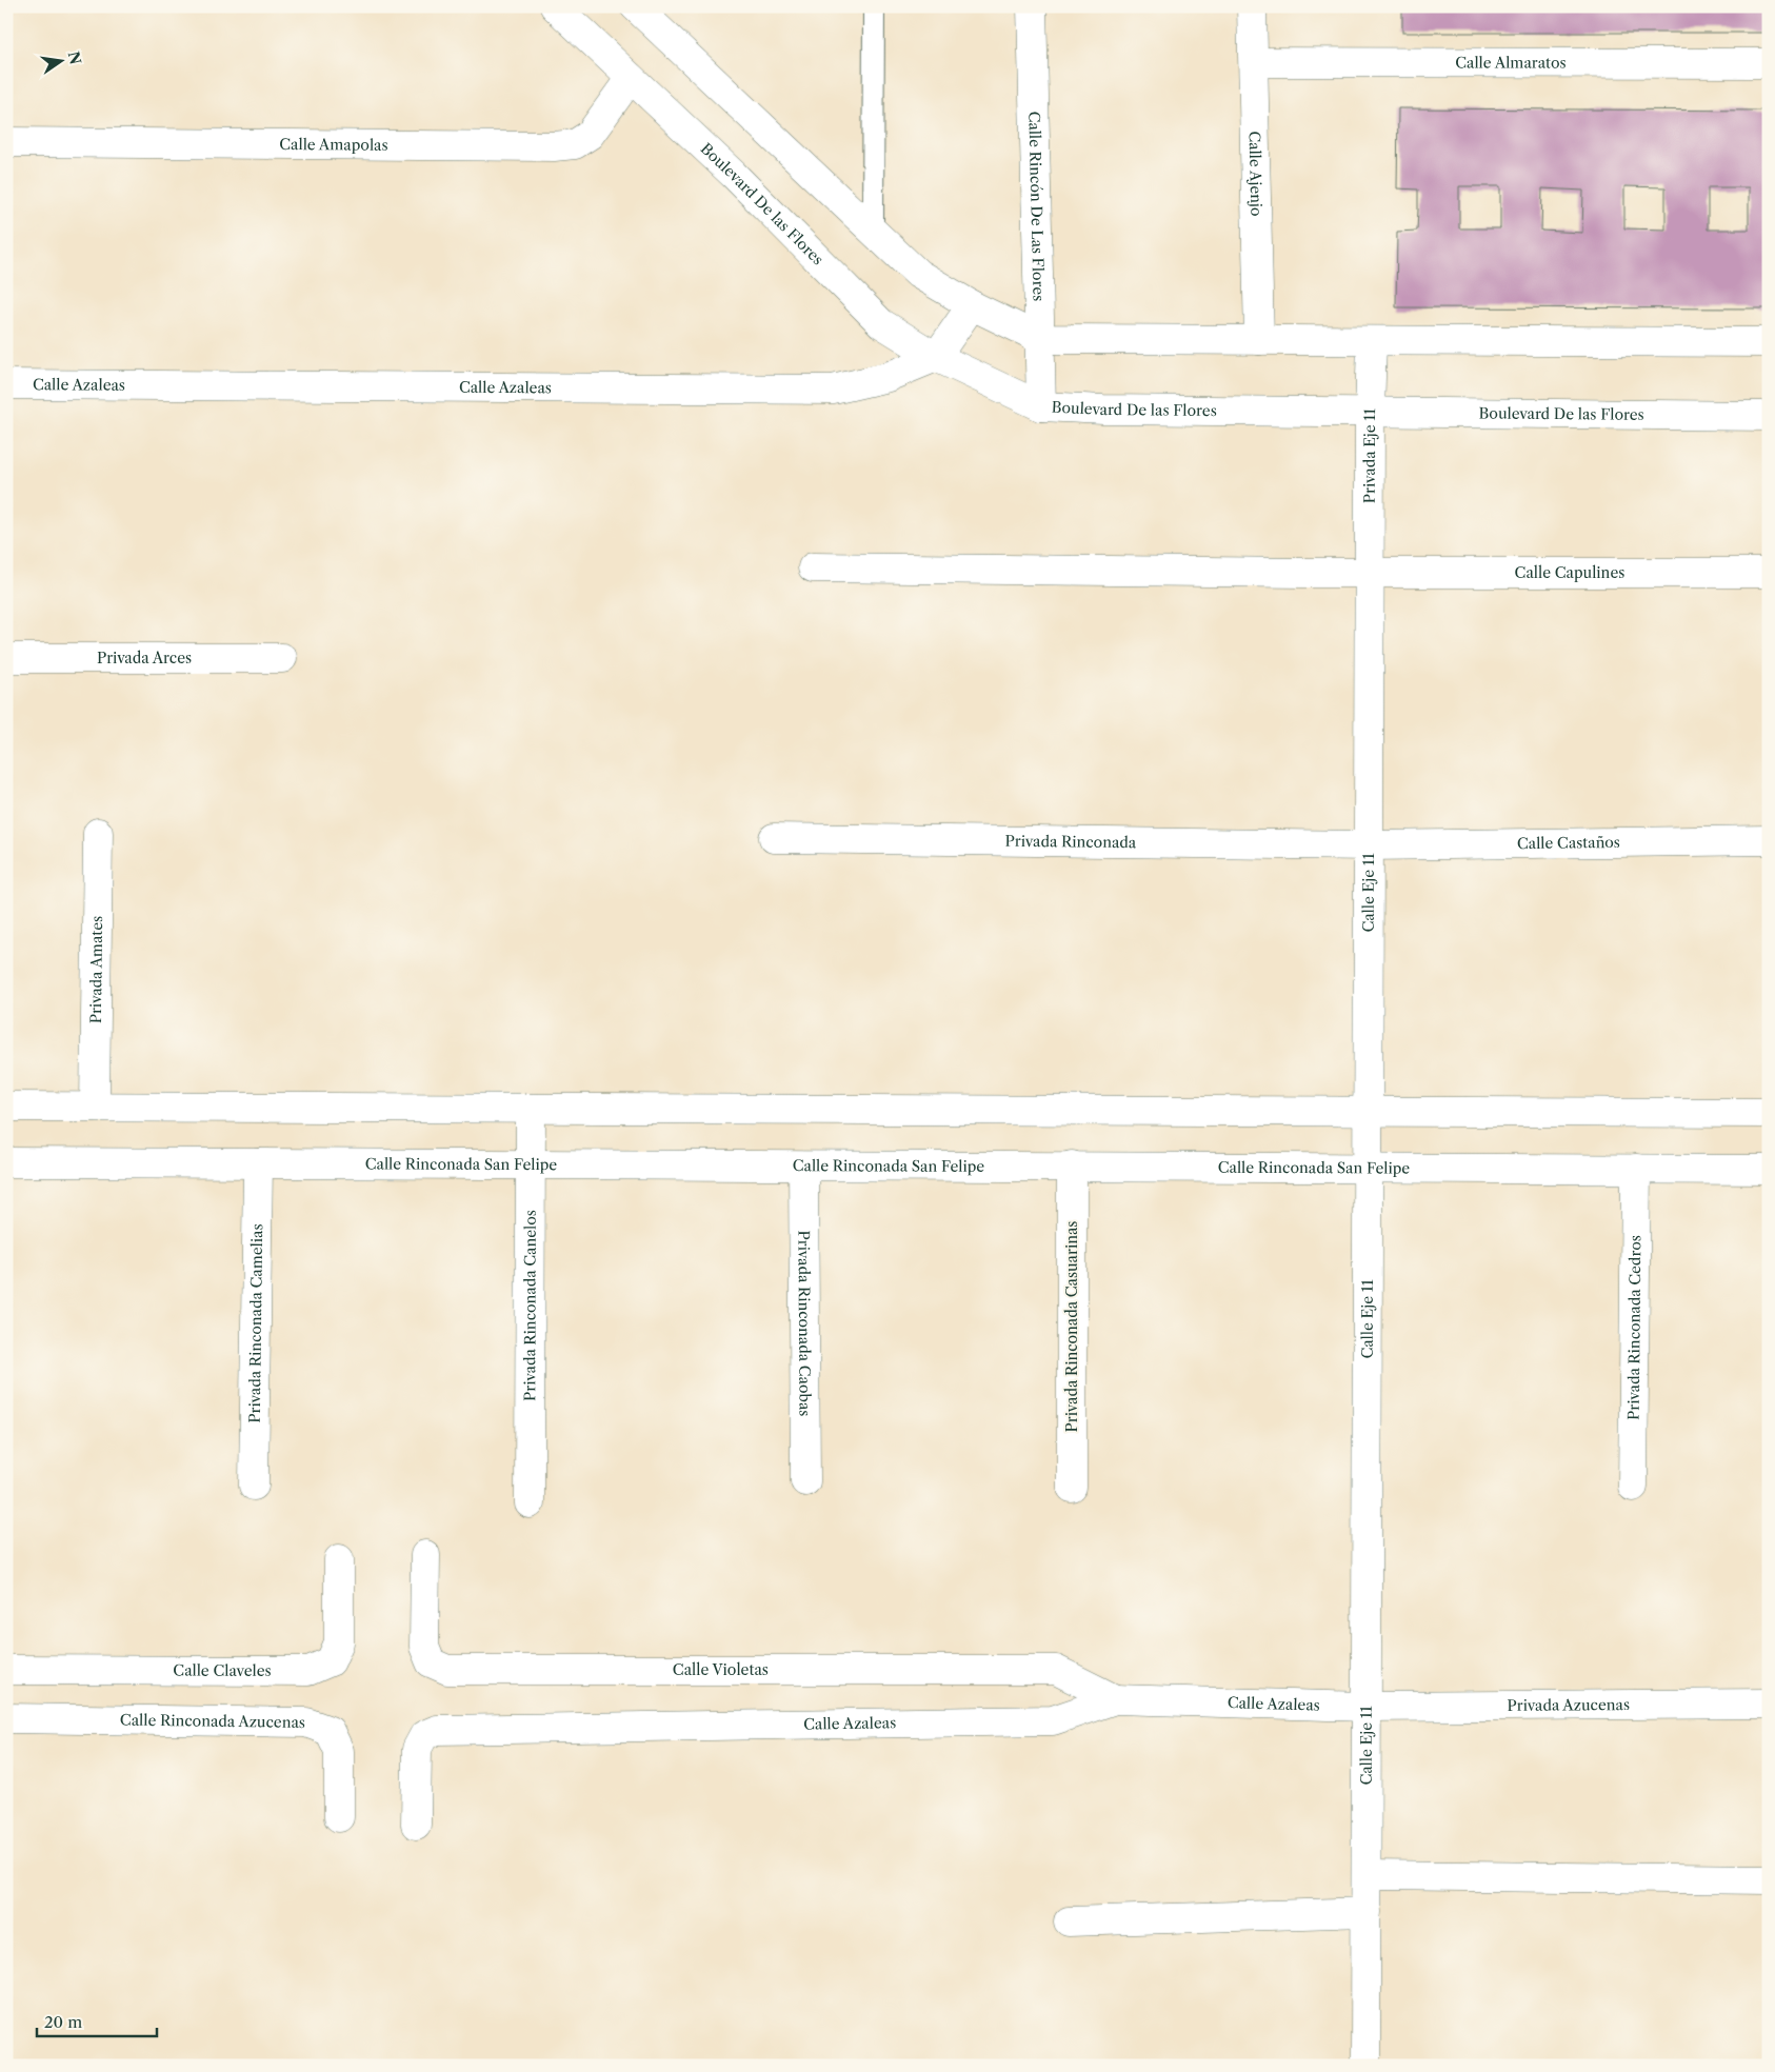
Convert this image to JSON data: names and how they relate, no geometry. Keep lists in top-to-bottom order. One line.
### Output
{"streets":{"street":["Calle Almaratos","Calle Amapolas","Calle Ajenjo","Boulevard De las Flores","Calle Rincón De Las Flores","Calle Azaleas","Privada Eje 11","Calle Capulines","Privada Arces","Privada Rinconada","Calle Castaños","Calle Eje 11","Privada Amates","Calle Rinconada San Felipe","Privada Rinconada Canelos","Privada Rinconada Caobas","Privada Rinconada Camelias","Privada Rinconada Casuarinas","Privada Rinconada Cedros","Calle Violetas","Calle Claveles","Privada Azucenas","Calle Rinconada Azucenas"]},"crossings":[["Calle Almaratos","Calle Ajenjo"],["Calle Amapolas","Boulevard De las Flores"],["Boulevard De las Flores","Calle Rincón De Las Flores"],["Boulevard De las Flores","Calle Azaleas"],["Boulevard De las Flores","Privada Eje 11"],["Calle Azaleas","Calle Eje 11"],["Calle Azaleas","Calle Violetas"],["Calle Azaleas","Privada Azucenas"],["Privada Eje 11","Calle Capulines"],["Privada Eje 11","Calle Eje 11"],["Calle Capulines","Calle Eje 11"],["Privada Rinconada","Calle Castaños"],["Privada Rinconada","Calle Eje 11"],["Calle Castaños","Calle Eje 11"],["Calle Eje 11","Calle Rinconada San Felipe"],["Calle Eje 11","Privada Azucenas"],["Calle Rinconada San Felipe","Privada Rinconada Canelos"],["Calle Rinconada San Felipe","Privada Rinconada Caobas"],["Calle Rinconada San Felipe","Privada Rinconada Camelias"],["Calle Rinconada San Felipe","Privada Rinconada Casuarinas"],["Calle Rinconada San Felipe","Privada Rinconada Cedros"]],"scale_bar":"20 m","north":"right"}
